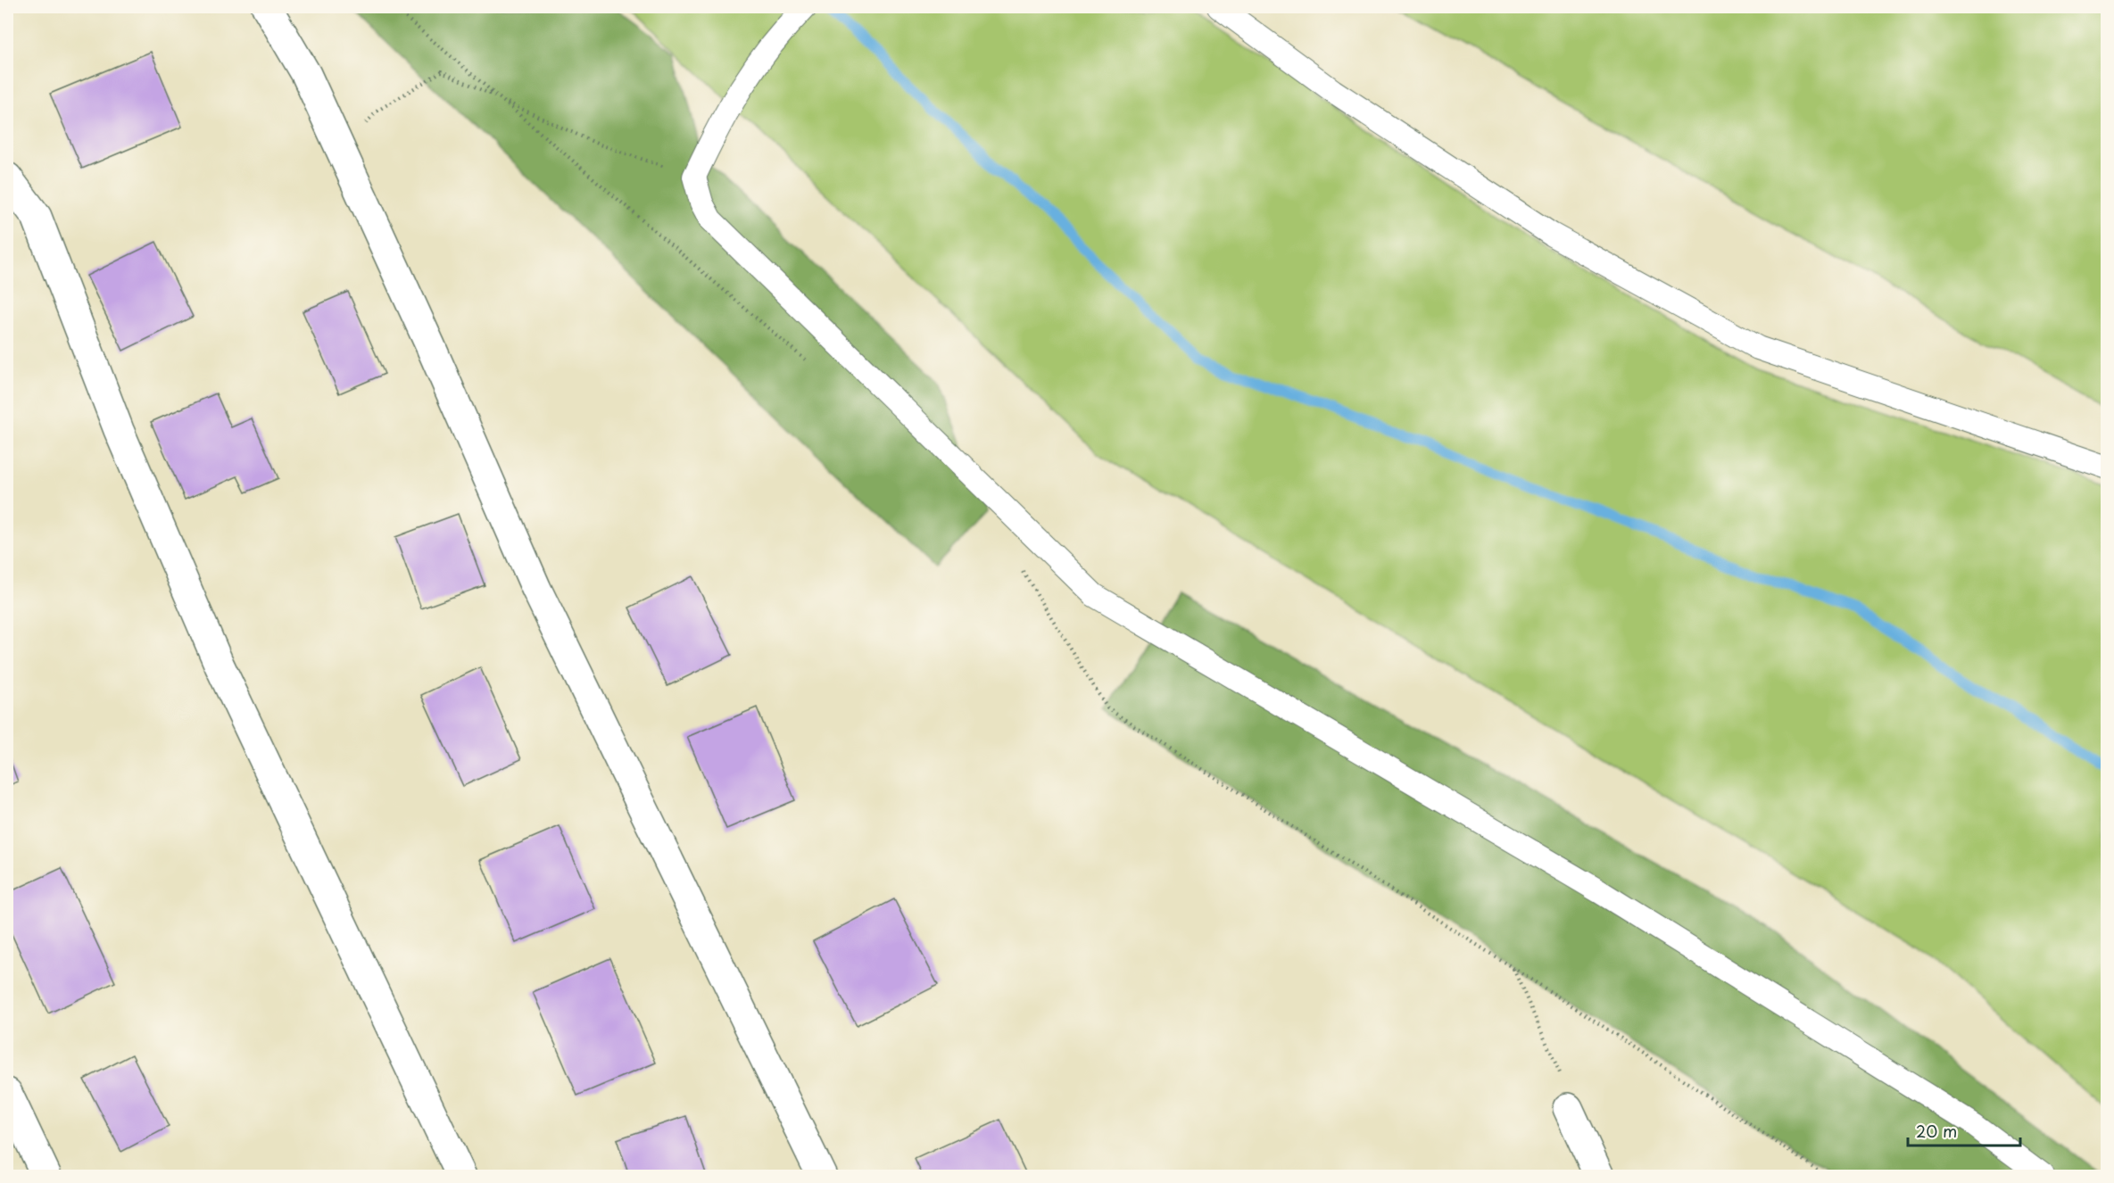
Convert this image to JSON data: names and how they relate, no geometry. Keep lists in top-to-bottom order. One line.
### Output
{"scale_bar":"20 m"}
